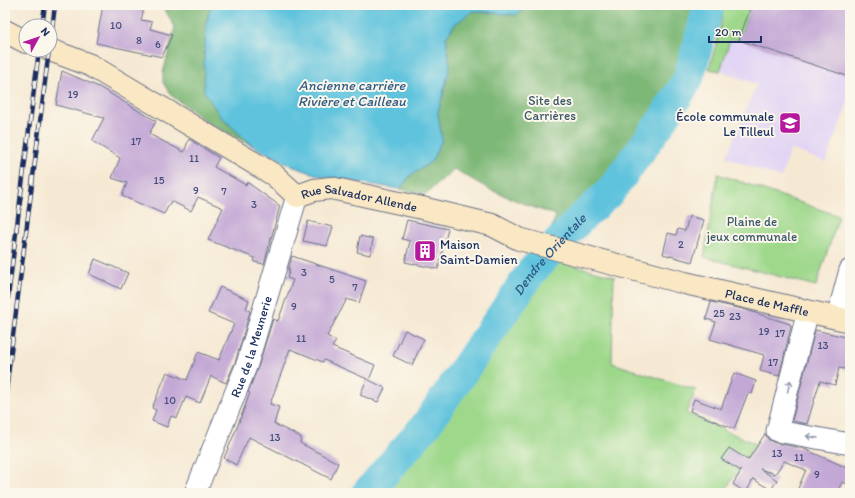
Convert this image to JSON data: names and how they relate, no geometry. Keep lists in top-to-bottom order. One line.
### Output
{"streets":{"street":["Rue Salvador Allende","Place de Maffle","Rue de la Meunerie"]},"crossings":[["Rue Salvador Allende","Place de Maffle"],["Rue Salvador Allende","Rue de la Meunerie"]],"water":["Ancienne carrière Rivière et Cailleau","Dendre Orientale"],"parks":["Site des Carrières","Plaine de jeux communale"],"places":{"school or university":["École communale Le Tilleul"],"building":["Maison Saint-Damien"]},"house_numbers":["10","8","6","19","17","11","15","9","7","3","2","3","5","7","9","25","23","19","17","11","13","17","10","13","13","11","9"],"scale_bar":"20 m","north":"top right"}
